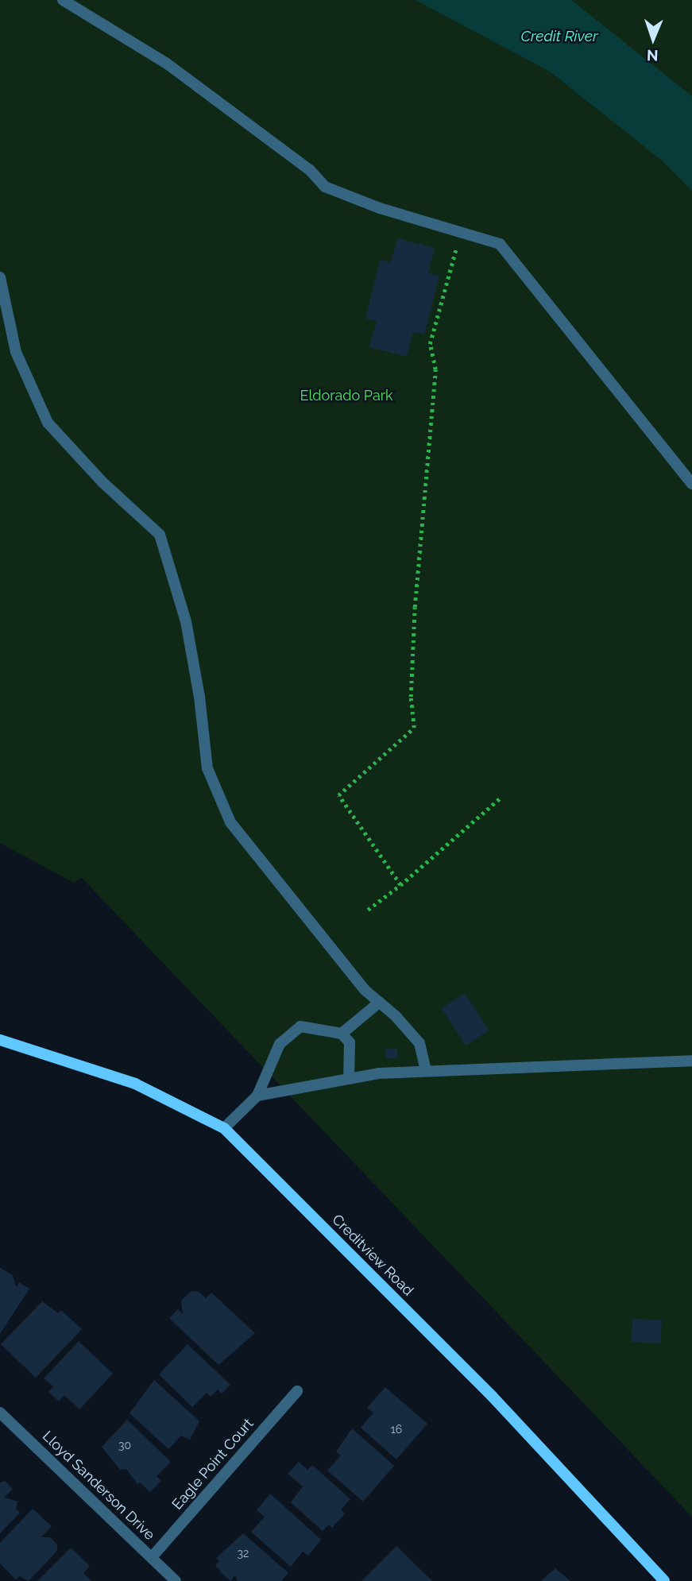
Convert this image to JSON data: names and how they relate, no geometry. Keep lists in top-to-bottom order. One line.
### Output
{"streets":{"street":["Creditview Road","Eagle Point Court","Lloyd Sanderson Drive"]},"crossings":[["Eagle Point Court","Lloyd Sanderson Drive"]],"water":["Credit River"],"parks":["Eldorado Park"],"house_numbers":["16","30","32"],"north":"bottom"}
